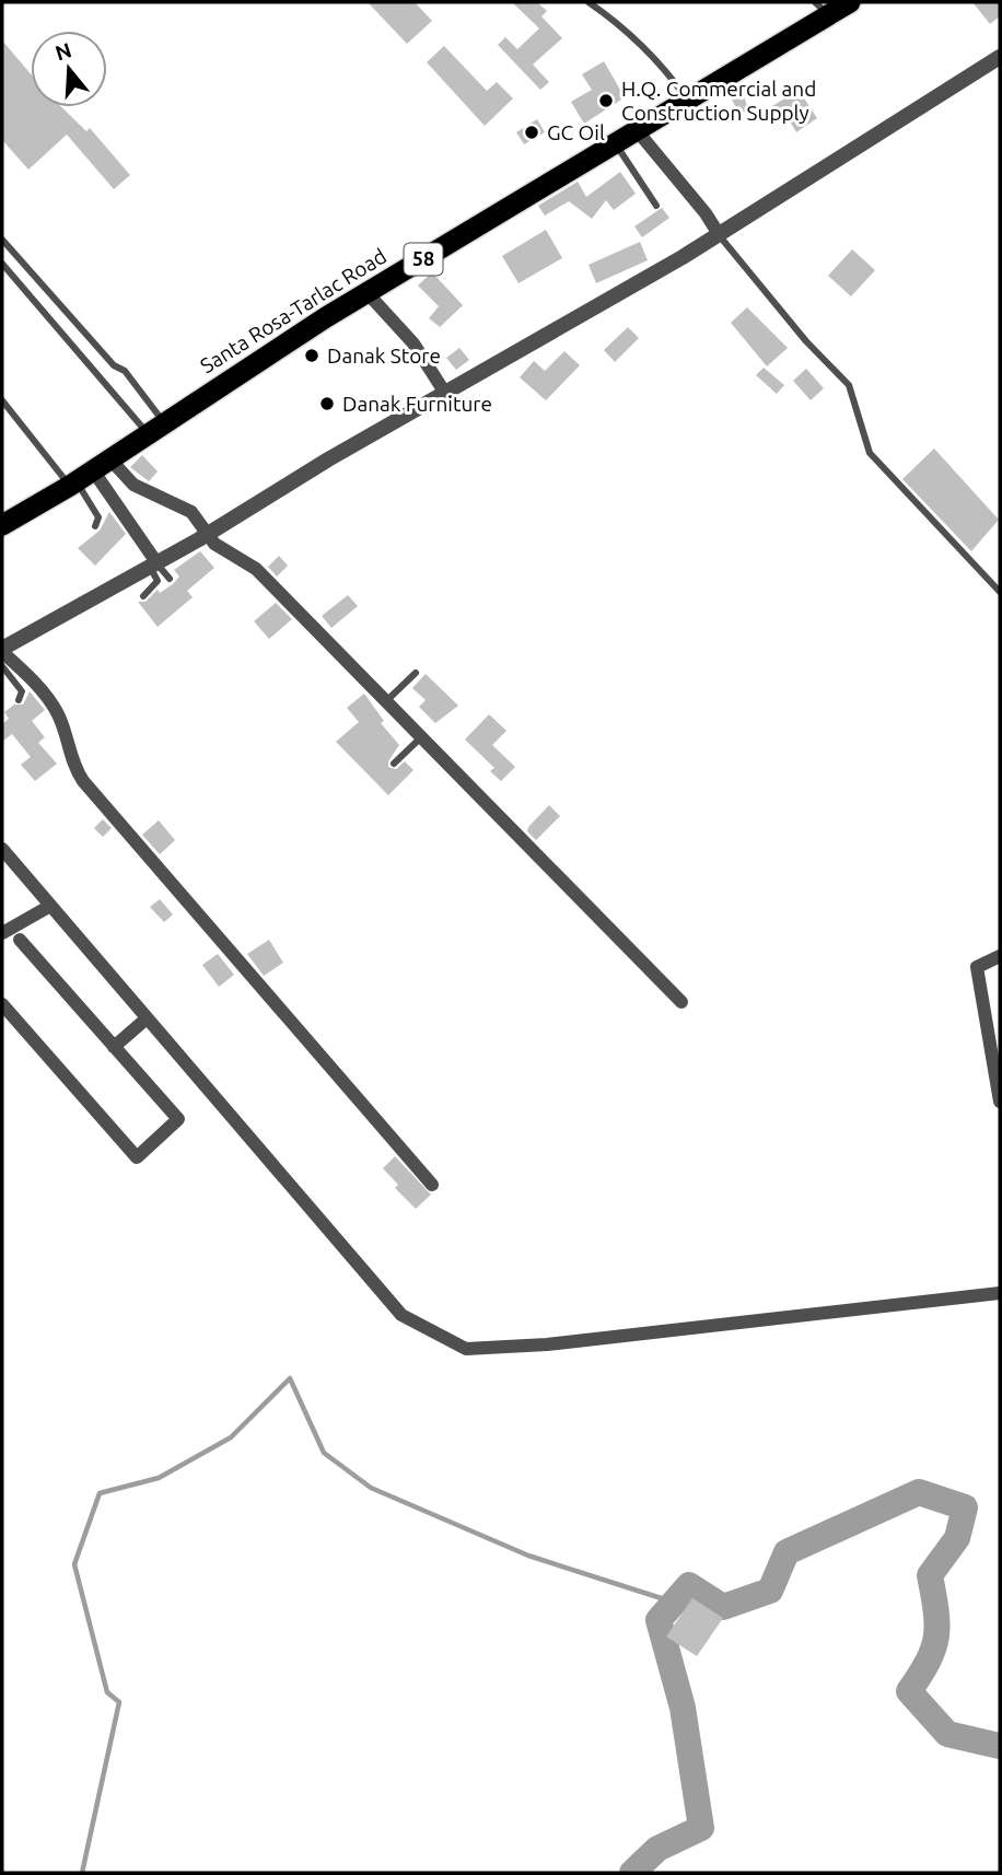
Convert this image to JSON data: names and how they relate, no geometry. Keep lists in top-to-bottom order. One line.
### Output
{"streets":{"highway":["58","Santa Rosa-Tarlac Road"]},"places":["H.Q. Commercial and Construction Supply","GC Oil","Danak Store","Danak Furniture"],"north":"top"}
